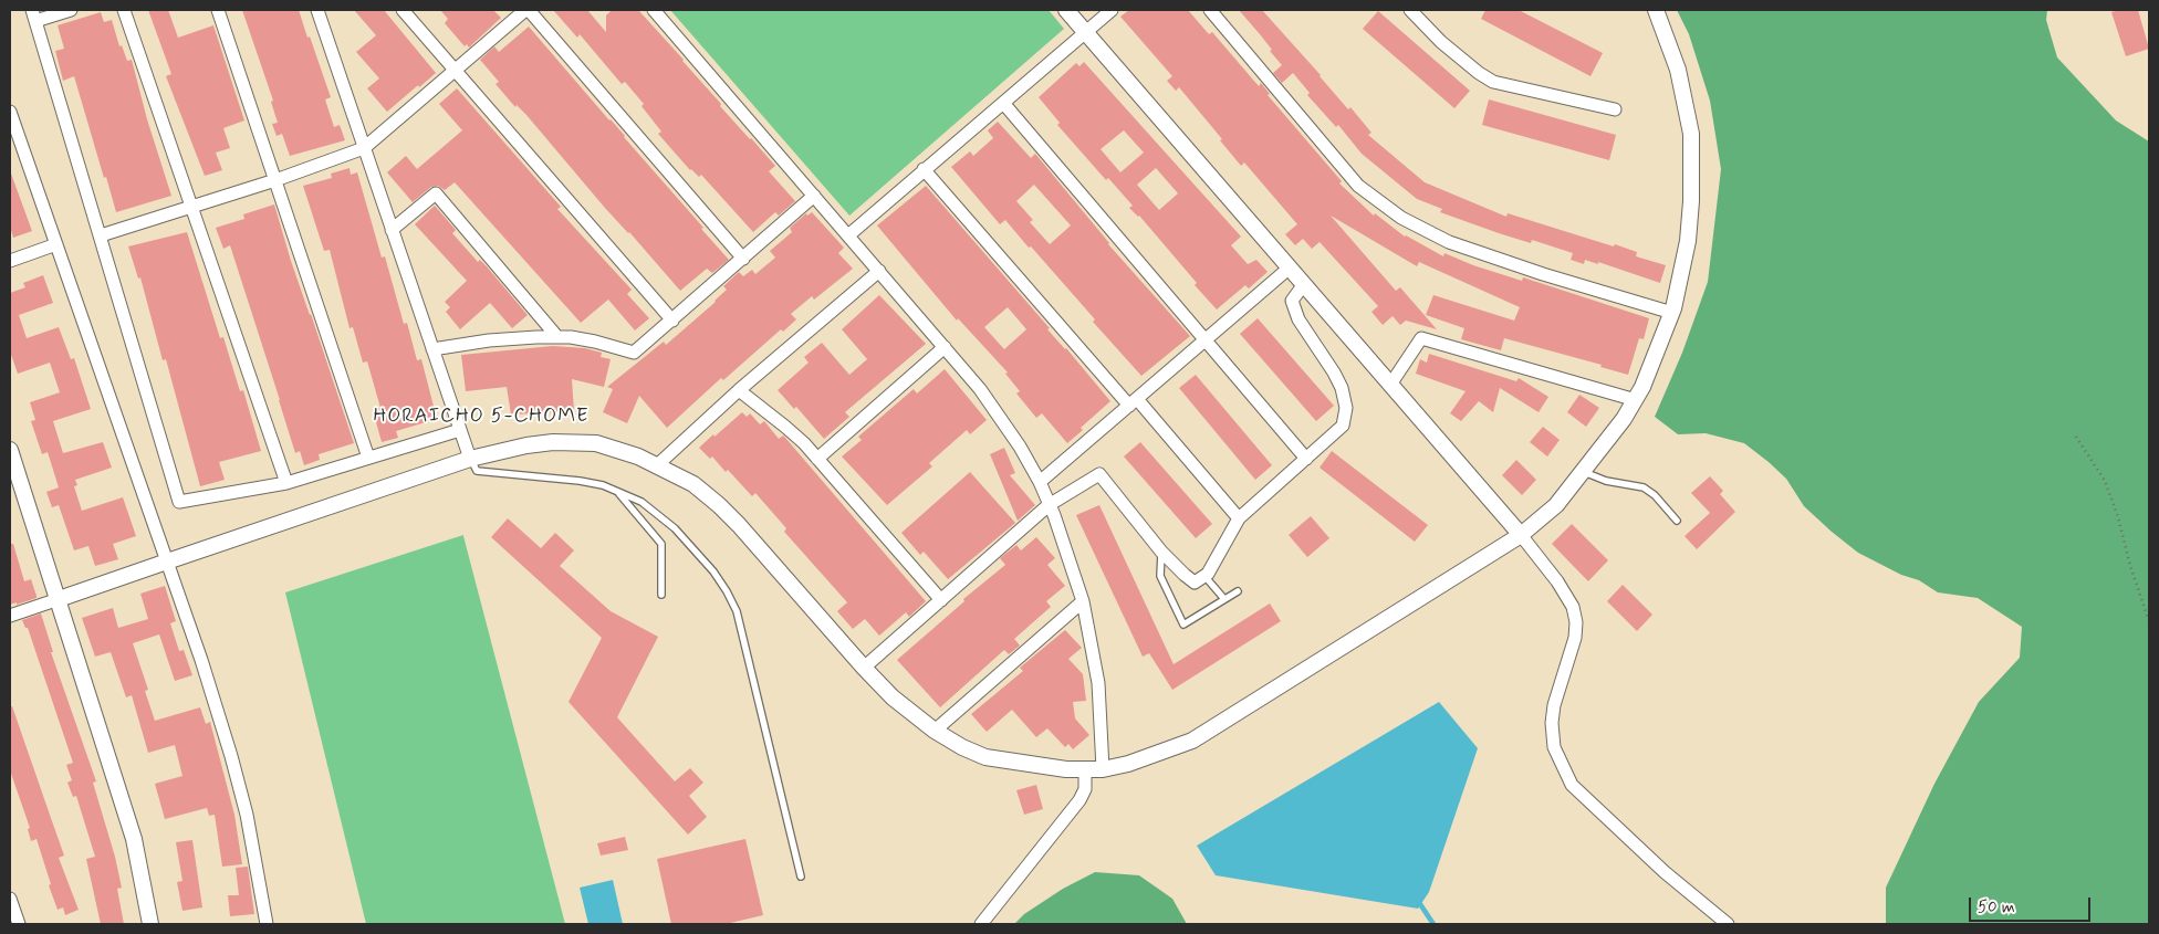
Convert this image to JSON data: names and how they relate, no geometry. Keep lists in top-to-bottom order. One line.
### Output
{"districts":["HORAICHO 5-CHOME"],"scale_bar":"50 m"}
